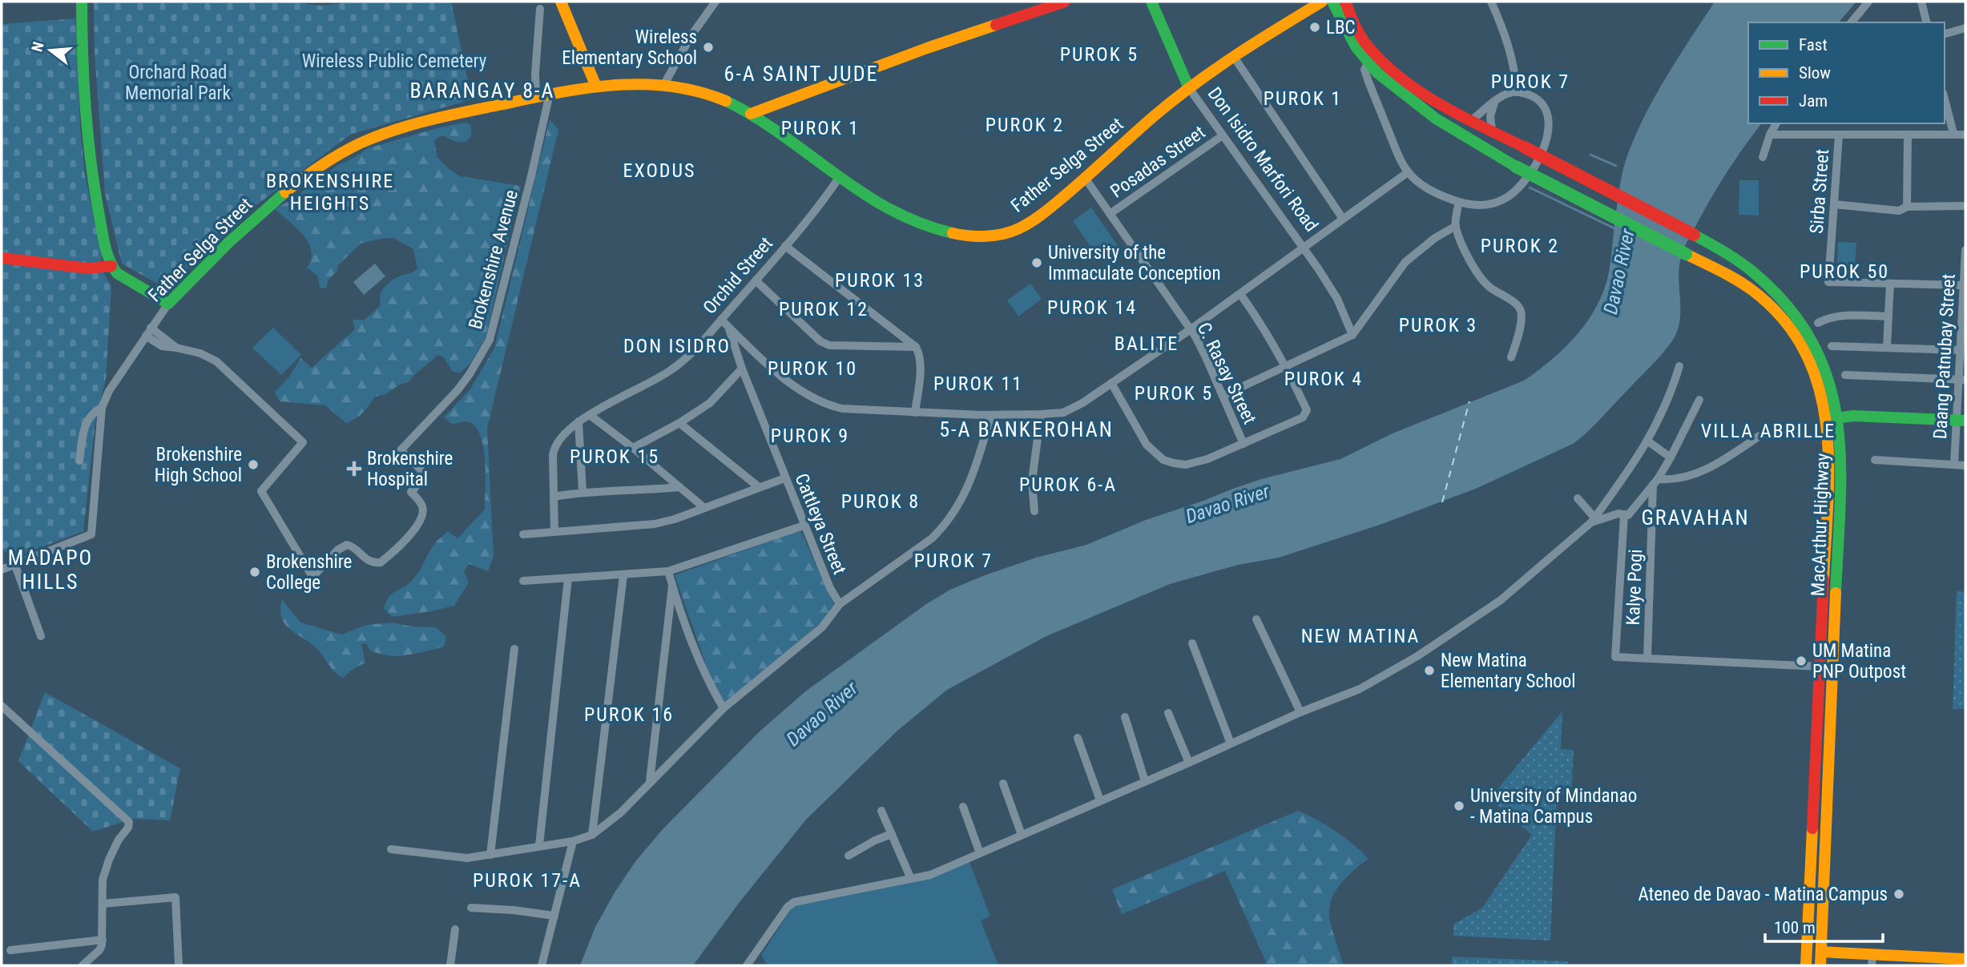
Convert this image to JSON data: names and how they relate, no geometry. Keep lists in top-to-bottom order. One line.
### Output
{"streets":{"main road":["Don Isidro Marfori Road","Father Selga Street","MacArthur Highway"],"street":["Posadas Street","Sirba Street","Brokenshire Avenue","Orchid Street","Daang Patnubay Street","C. Rasay Street","Cattleya Street","Kalye Pogi"]},"crossings":[["Don Isidro Marfori Road","Posadas Street"],["Don Isidro Marfori Road","Father Selga Street"],["Posadas Street","C. Rasay Street"],["Father Selga Street","Brokenshire Avenue"],["Father Selga Street","Orchid Street"],["Father Selga Street","C. Rasay Street"],["Sirba Street","Daang Patnubay Street"]],"districts":["PUROK 5","6-A SAINT JUDE","PUROK 7","BARANGAY 8-A","PUROK 1","PUROK 2","PUROK 1","EXODUS","BROKENSHIRE HEIGHTS","PUROK 2","PUROK 50","PUROK 13","PUROK 14","PUROK 12","PUROK 3","BALITE","DON ISIDRO","PUROK 10","PUROK 4","PUROK 11","PUROK 5","5-A BANKEROHAN","VILLA ABRILLE","PUROK 9","PUROK 15","PUROK 6-A","PUROK 8","GRAVAHAN","MADAPO HILLS","PUROK 7","NEW MATINA","PUROK 16","PUROK 17-A"],"water":["Davao River"],"parks":["Wireless Public Cemetery","Orchard Road Memorial Park"],"places":{"other":["LBC","Wireless Elementary School","University of the Immaculate Conception","Brokenshire High School","Brokenshire College","UM Matina PNP Outpost","New Matina Elementary School","University of Mindanao - Matina Campus","Ateneo de Davao - Matina Campus"],"health":["Brokenshire Hospital"]},"legend":["Fast","Slow","Jam"],"scale_bar":"100 m","north":"left"}
